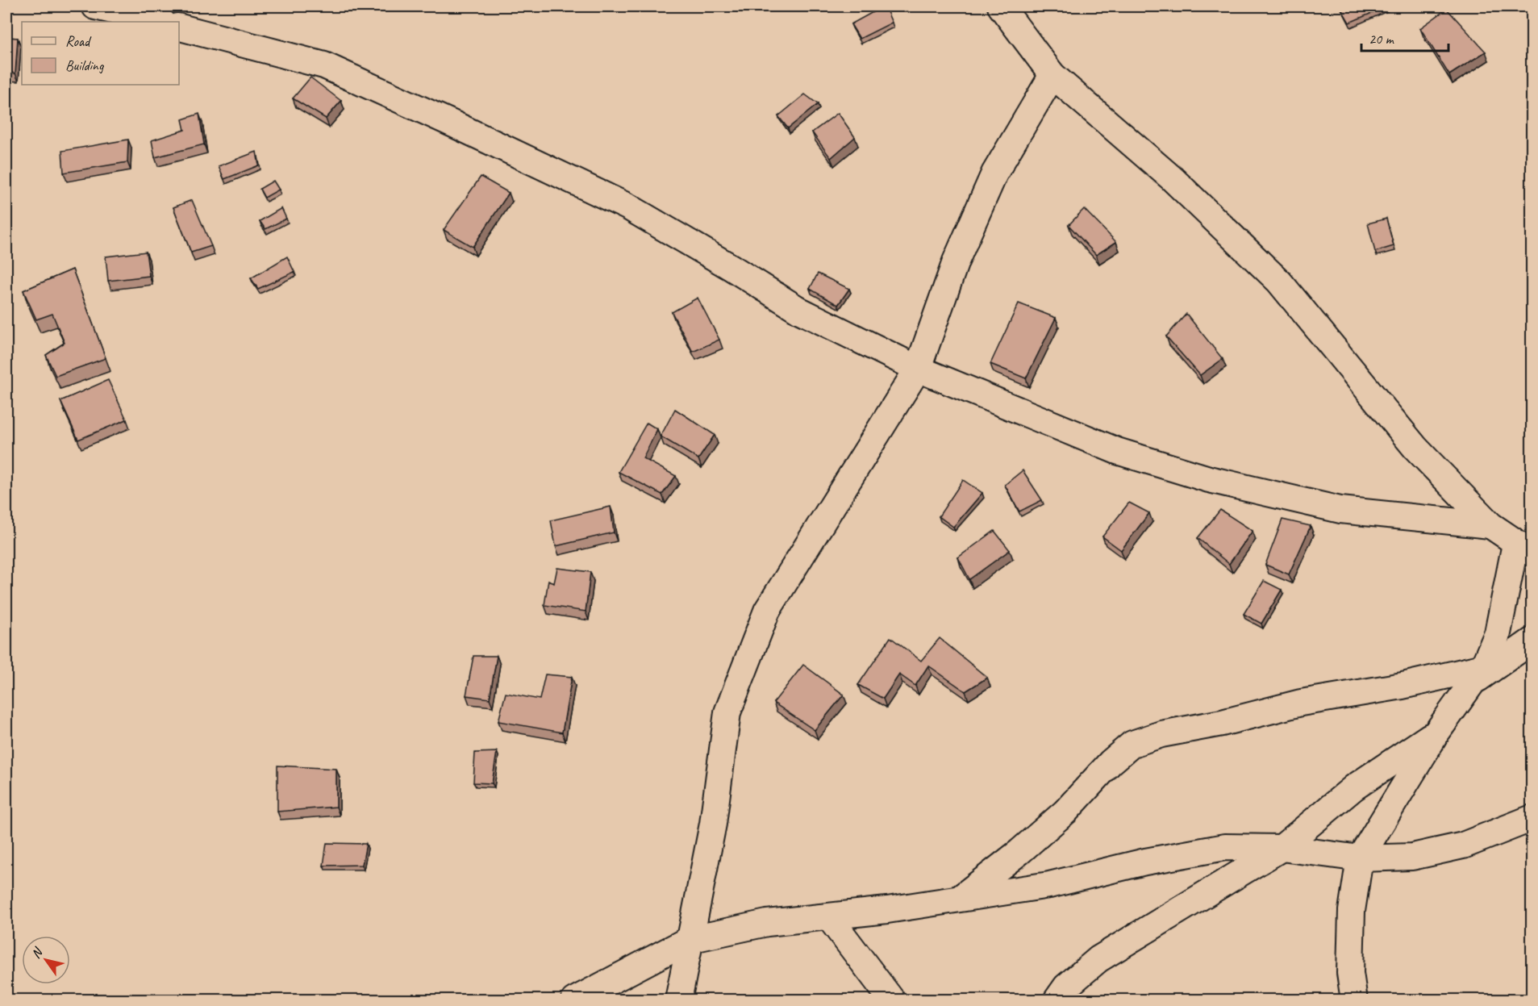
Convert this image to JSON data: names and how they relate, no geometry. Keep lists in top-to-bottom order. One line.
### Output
{"legend":["Road","Building"],"scale_bar":"20 m","north":"top left"}
